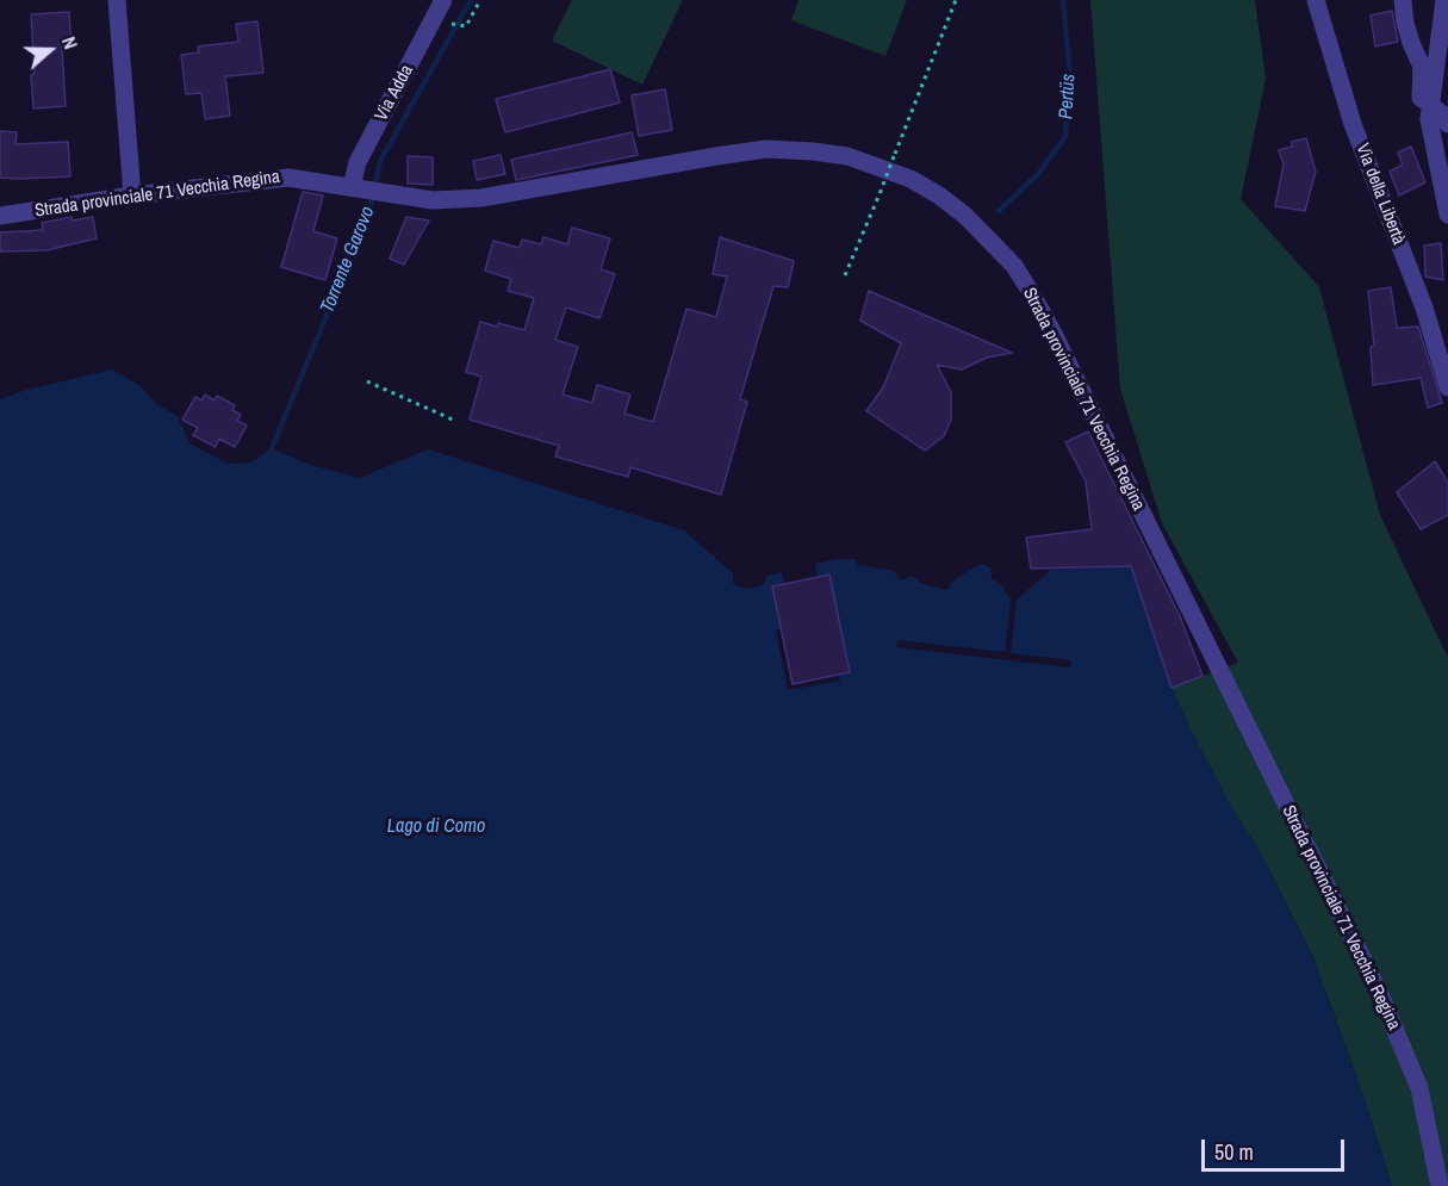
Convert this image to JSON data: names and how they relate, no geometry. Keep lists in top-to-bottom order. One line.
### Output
{"streets":{"street":["Via Adda","Strada provinciale 71 Vecchia Regina","Via della Libertà"]},"crossings":[["Via Adda","Strada provinciale 71 Vecchia Regina"]],"water":["Pertüs","Torrente Garovo","Lago di Como"],"scale_bar":"50 m","north":"right"}
